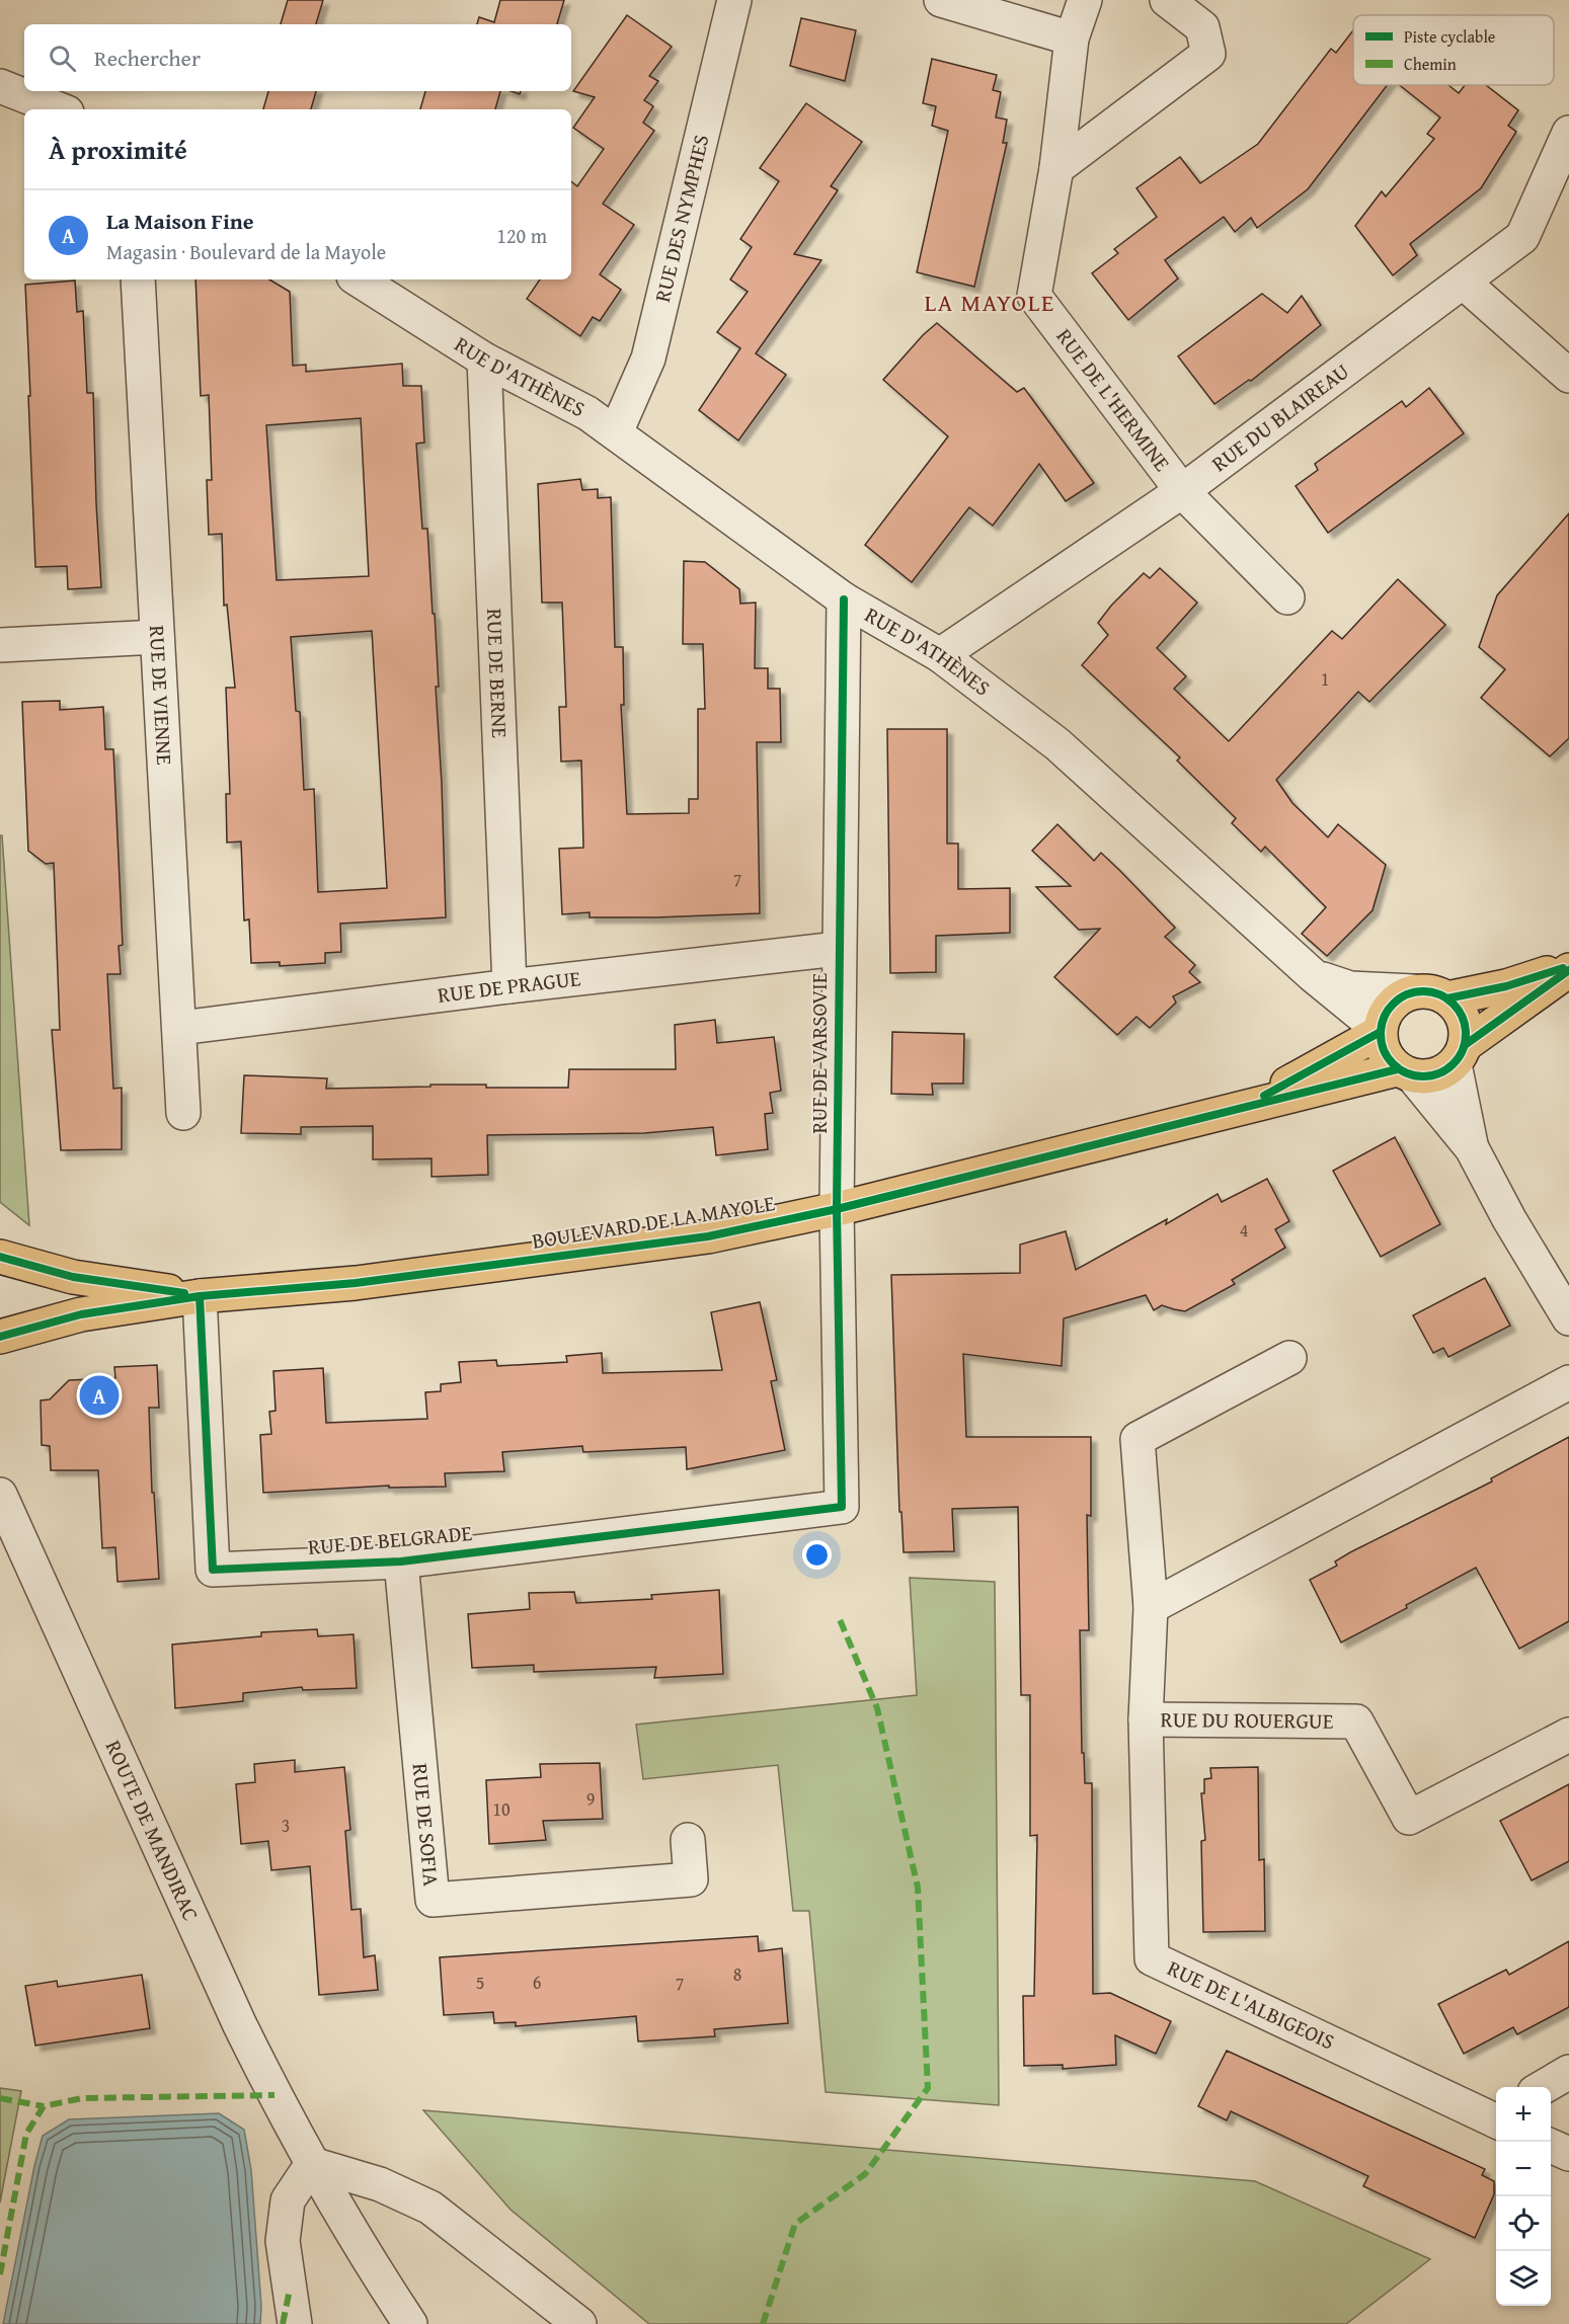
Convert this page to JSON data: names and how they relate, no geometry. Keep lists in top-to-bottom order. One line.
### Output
{"streets":{"main road":["BOULEVARD DE LA MAYOLE"],"street":["RUE DES NYMPHES","RUE D'ATHÈNES","RUE DE L'HERMINE","RUE DU BLAIREAU","RUE DE BERNE","RUE DE VIENNE","RUE DE PRAGUE","RUE DE VARSOVIE","RUE DE BELGRADE","RUE DU ROUERGUE","RUE DE SOFIA","ROUTE DE MANDIRAC","RUE DE L'ALBIGEOIS"]},"crossings":[["RUE DES NYMPHES","RUE D'ATHÈNES"],["RUE D'ATHÈNES","RUE DU BLAIREAU"],["RUE D'ATHÈNES","RUE DE BERNE"],["RUE D'ATHÈNES","RUE DE VARSOVIE"],["RUE D'ATHÈNES","BOULEVARD DE LA MAYOLE"],["RUE DE L'HERMINE","RUE DU BLAIREAU"],["RUE DE BERNE","RUE DE PRAGUE"],["RUE DE VIENNE","RUE DE PRAGUE"],["RUE DE PRAGUE","RUE DE VARSOVIE"],["RUE DE VARSOVIE","BOULEVARD DE LA MAYOLE"],["RUE DE VARSOVIE","RUE DE BELGRADE"],["BOULEVARD DE LA MAYOLE","RUE DE BELGRADE"],["RUE DE BELGRADE","RUE DE SOFIA"],["RUE DU ROUERGUE","RUE DE L'ALBIGEOIS"]],"districts":["LA MAYOLE"],"house_numbers":["1","7","4","9","10","3","8","5","6","7"],"legend":["Piste cyclable","Chemin"],"page":{"search":"Rechercher","heading":"À proximité","list":[{"mark":"A","name":"La Maison Fine","note":"Magasin · Boulevard de la Mayole","value":"120 m"}],"pins":"A","map_buttons":["+","−"]}}
